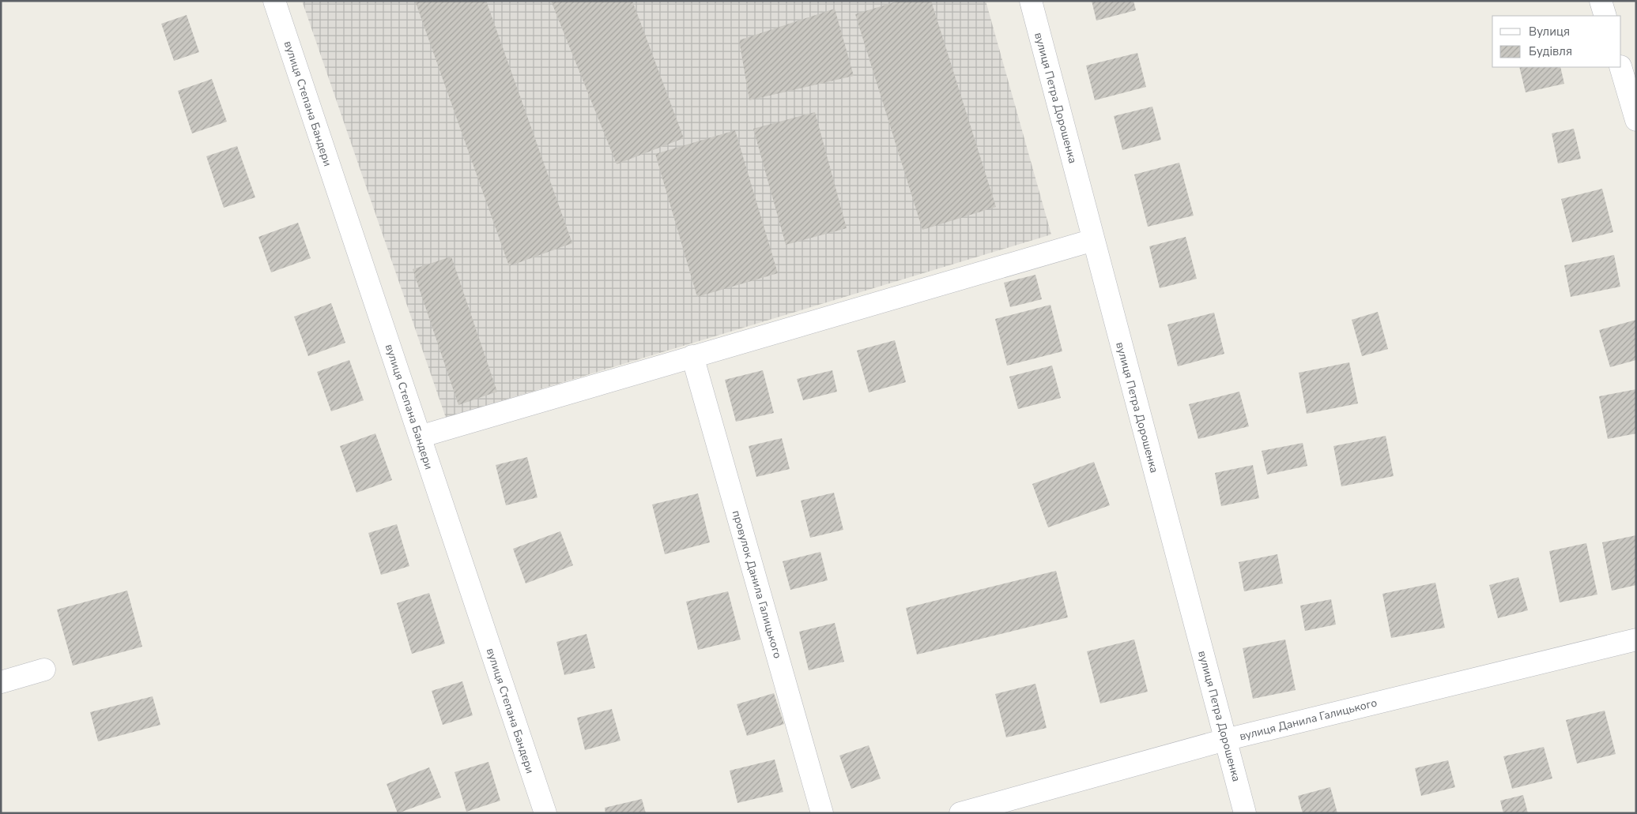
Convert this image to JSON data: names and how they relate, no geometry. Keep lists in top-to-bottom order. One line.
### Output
{"streets":{"street":["вулиця Петра Дорошенка","вулиця Степана Бандери","провулок Данила Галицького","вулиця Данила Галицького"]},"crossings":[["вулиця Петра Дорошенка","вулиця Данила Галицького"]],"legend":["Вулиця","Будівля"]}
